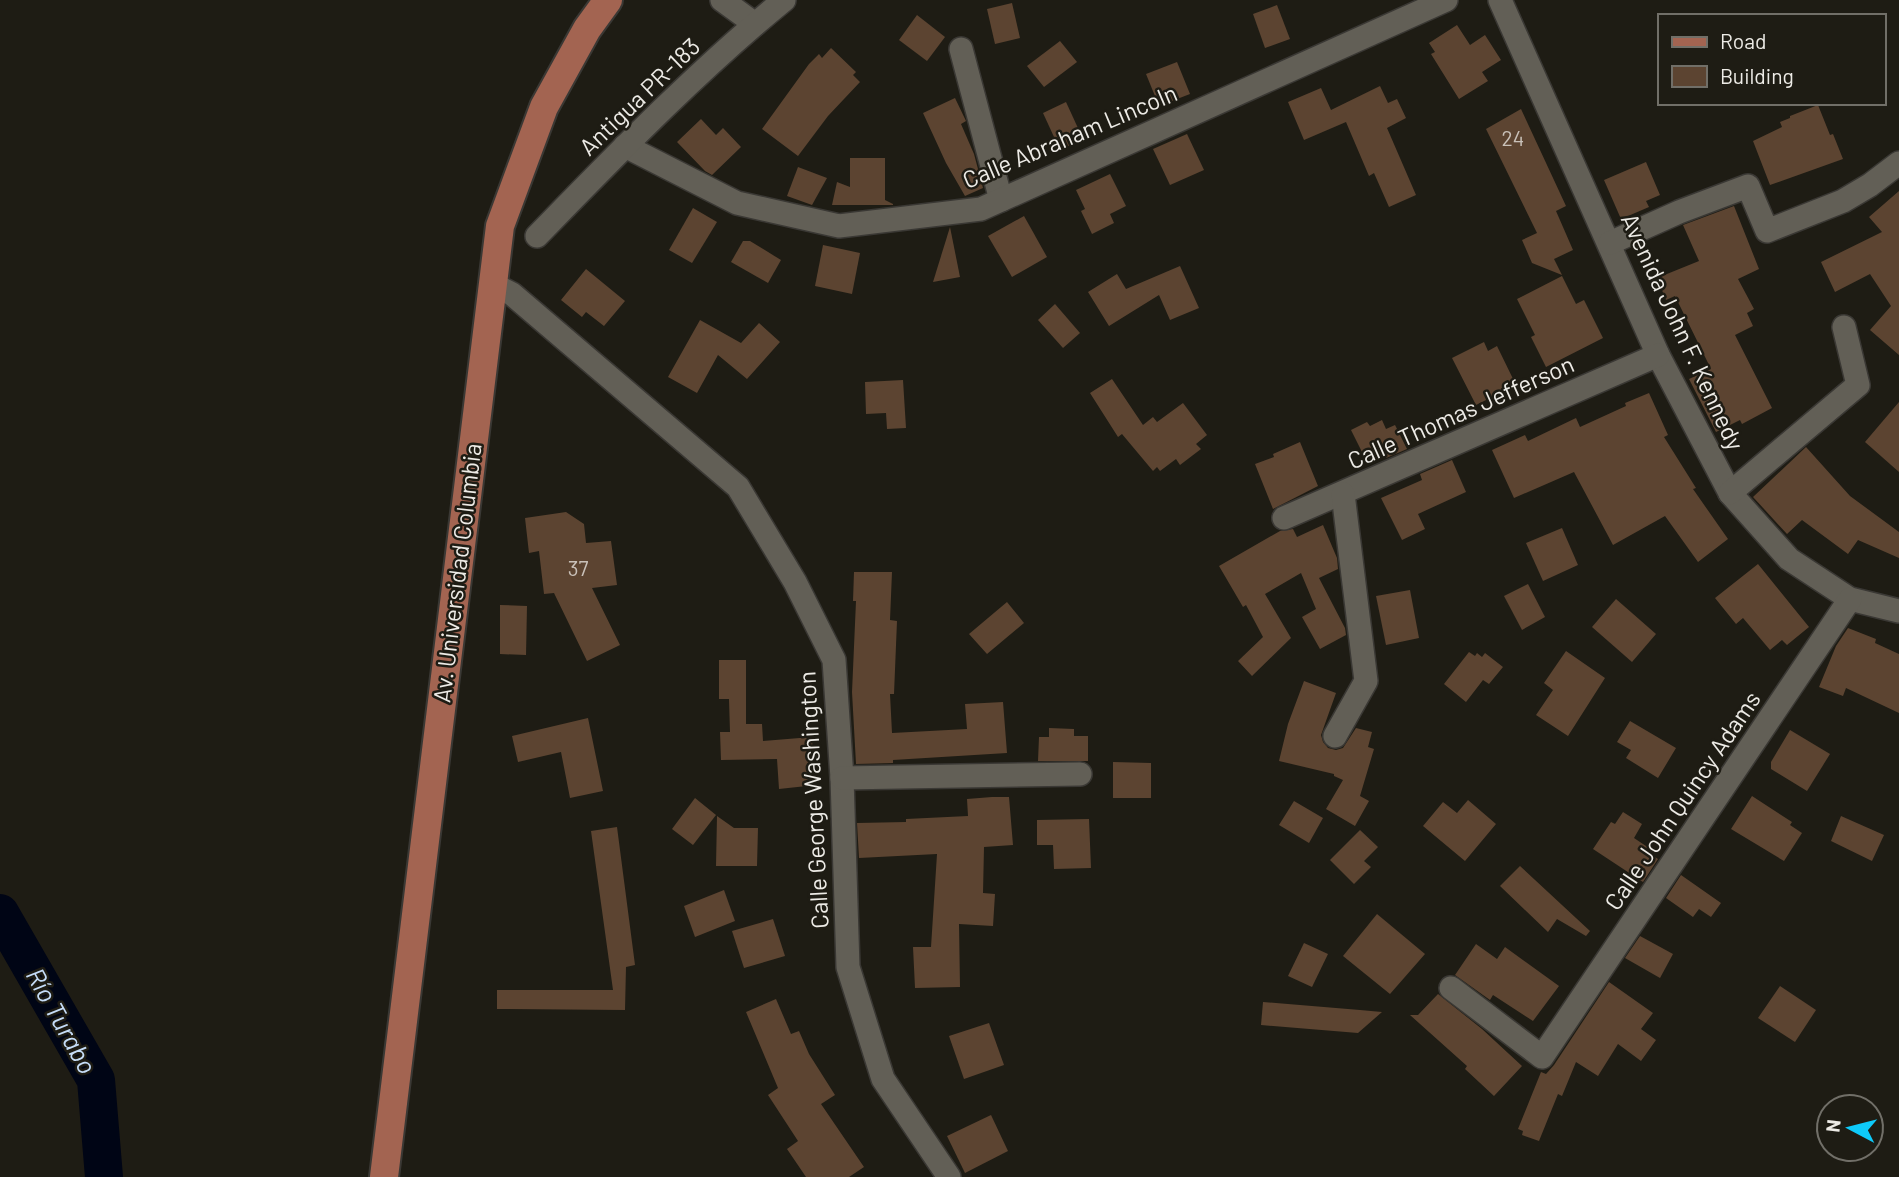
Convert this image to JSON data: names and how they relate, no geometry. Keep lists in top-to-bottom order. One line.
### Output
{"streets":{"main road":["Av. Universidad Columbia"],"street":["Antigua PR-183","Calle Abraham Lincoln","Avenida John F. Kennedy","Calle Thomas Jefferson","Calle George Washington","Calle John Quincy Adams"]},"crossings":[["Antigua PR-183","Calle Abraham Lincoln"],["Avenida John F. Kennedy","Calle Thomas Jefferson"],["Avenida John F. Kennedy","Calle John Quincy Adams"],["Av. Universidad Columbia","Calle George Washington"]],"water":["Río Turabo"],"house_numbers":["24","37"],"legend":["Road","Building"],"north":"left"}
